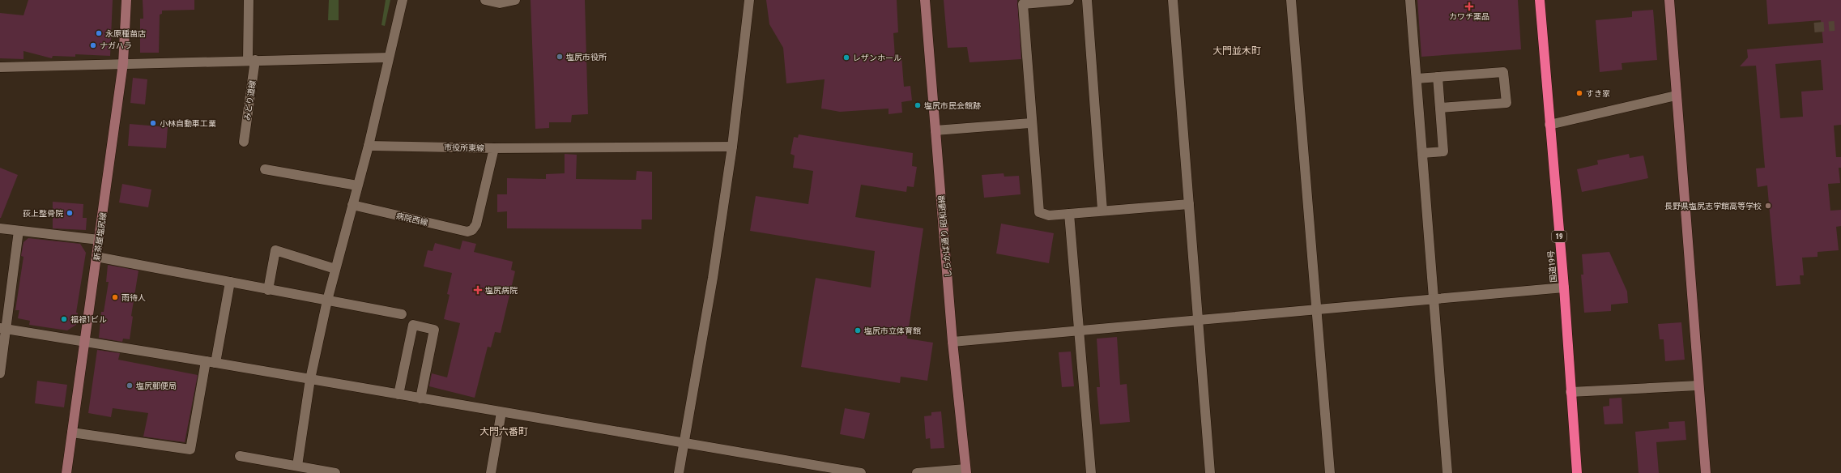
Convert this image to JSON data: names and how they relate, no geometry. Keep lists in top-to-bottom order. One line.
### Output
{"streets":{"highway":["19","国道19号"],"street":["みどり道線","市役所東線","病院西線","新茶屋塩尻線","しらかば通り 昭和通線"]},"crossings":[["市役所東線","病院西線"]],"districts":["大門並木町","大門六番町"],"places":{"health":["カワチ薬品","塩尻病院"],"other":["永原種苗店","ナガハラ","塩尻市役所","レザンホール","すき家","塩尻市民会館跡","小林自動車工業","長野県塩尻志学館高等学校","荻上整骨院","雨待人","福禄1ビル","塩尻市立体育館","塩尻郵便局"]}}
